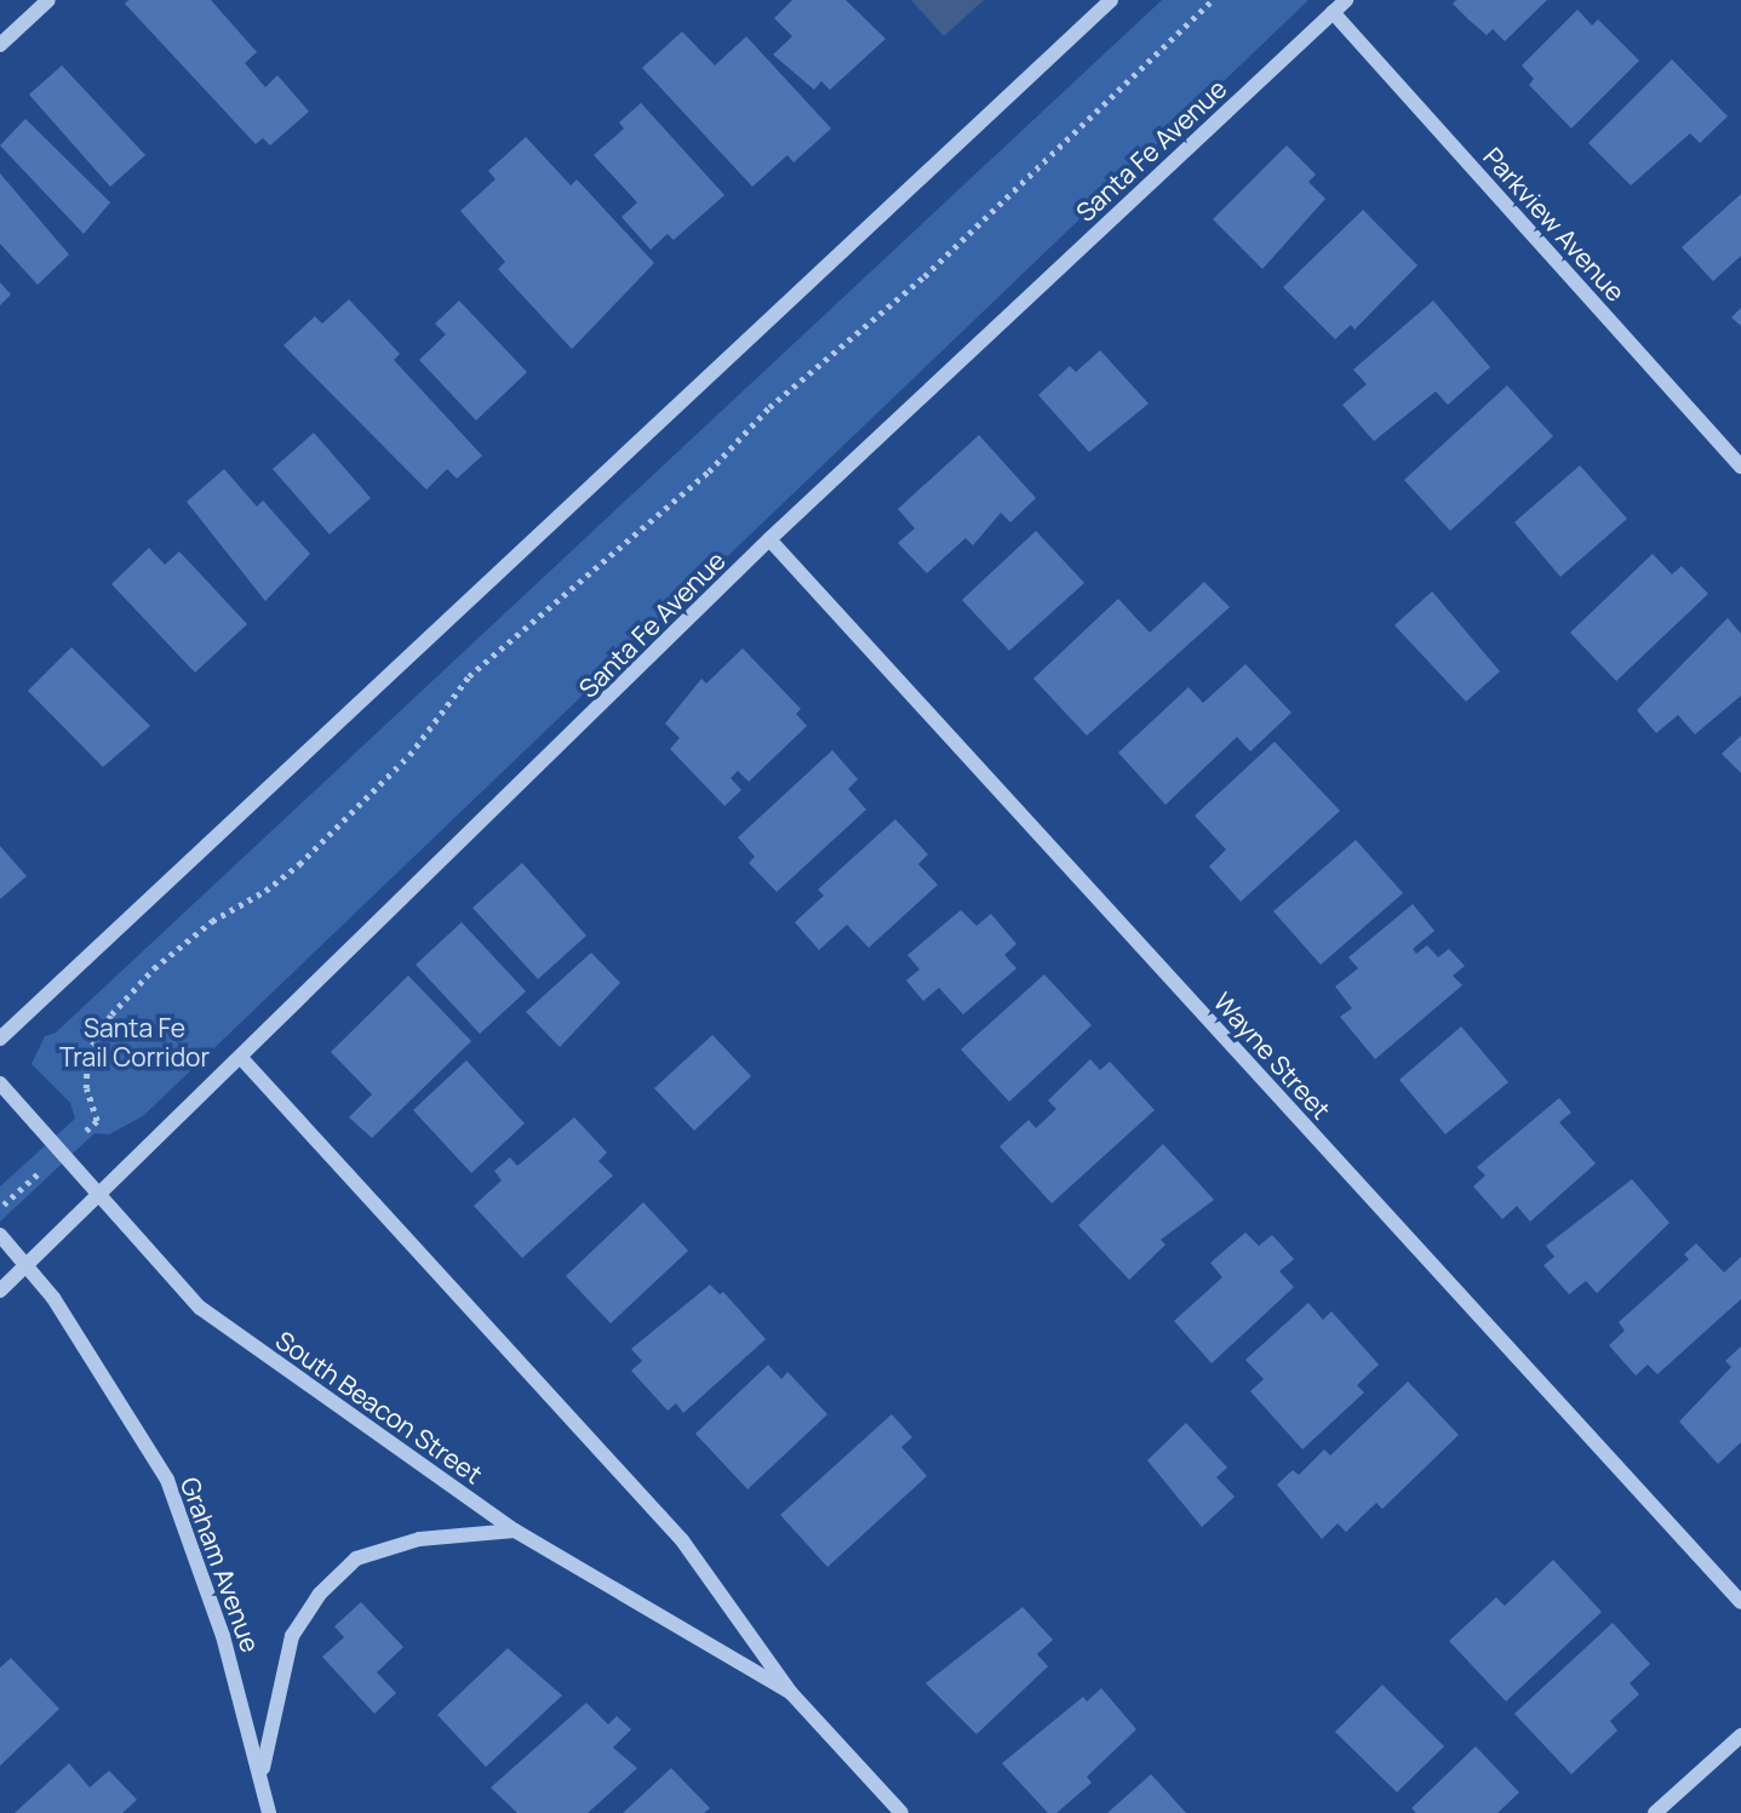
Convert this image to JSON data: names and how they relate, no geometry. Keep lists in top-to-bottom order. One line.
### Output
{"streets":{"street":["Santa Fe Avenue","Parkview Avenue","Wayne Street","South Beacon Street","Graham Avenue"]},"crossings":[["Santa Fe Avenue","Parkview Avenue"],["Santa Fe Avenue","Wayne Street"],["Santa Fe Avenue","South Beacon Street"],["Santa Fe Avenue","Graham Avenue"]],"parks":["Santa Fe Trail Corridor"]}
